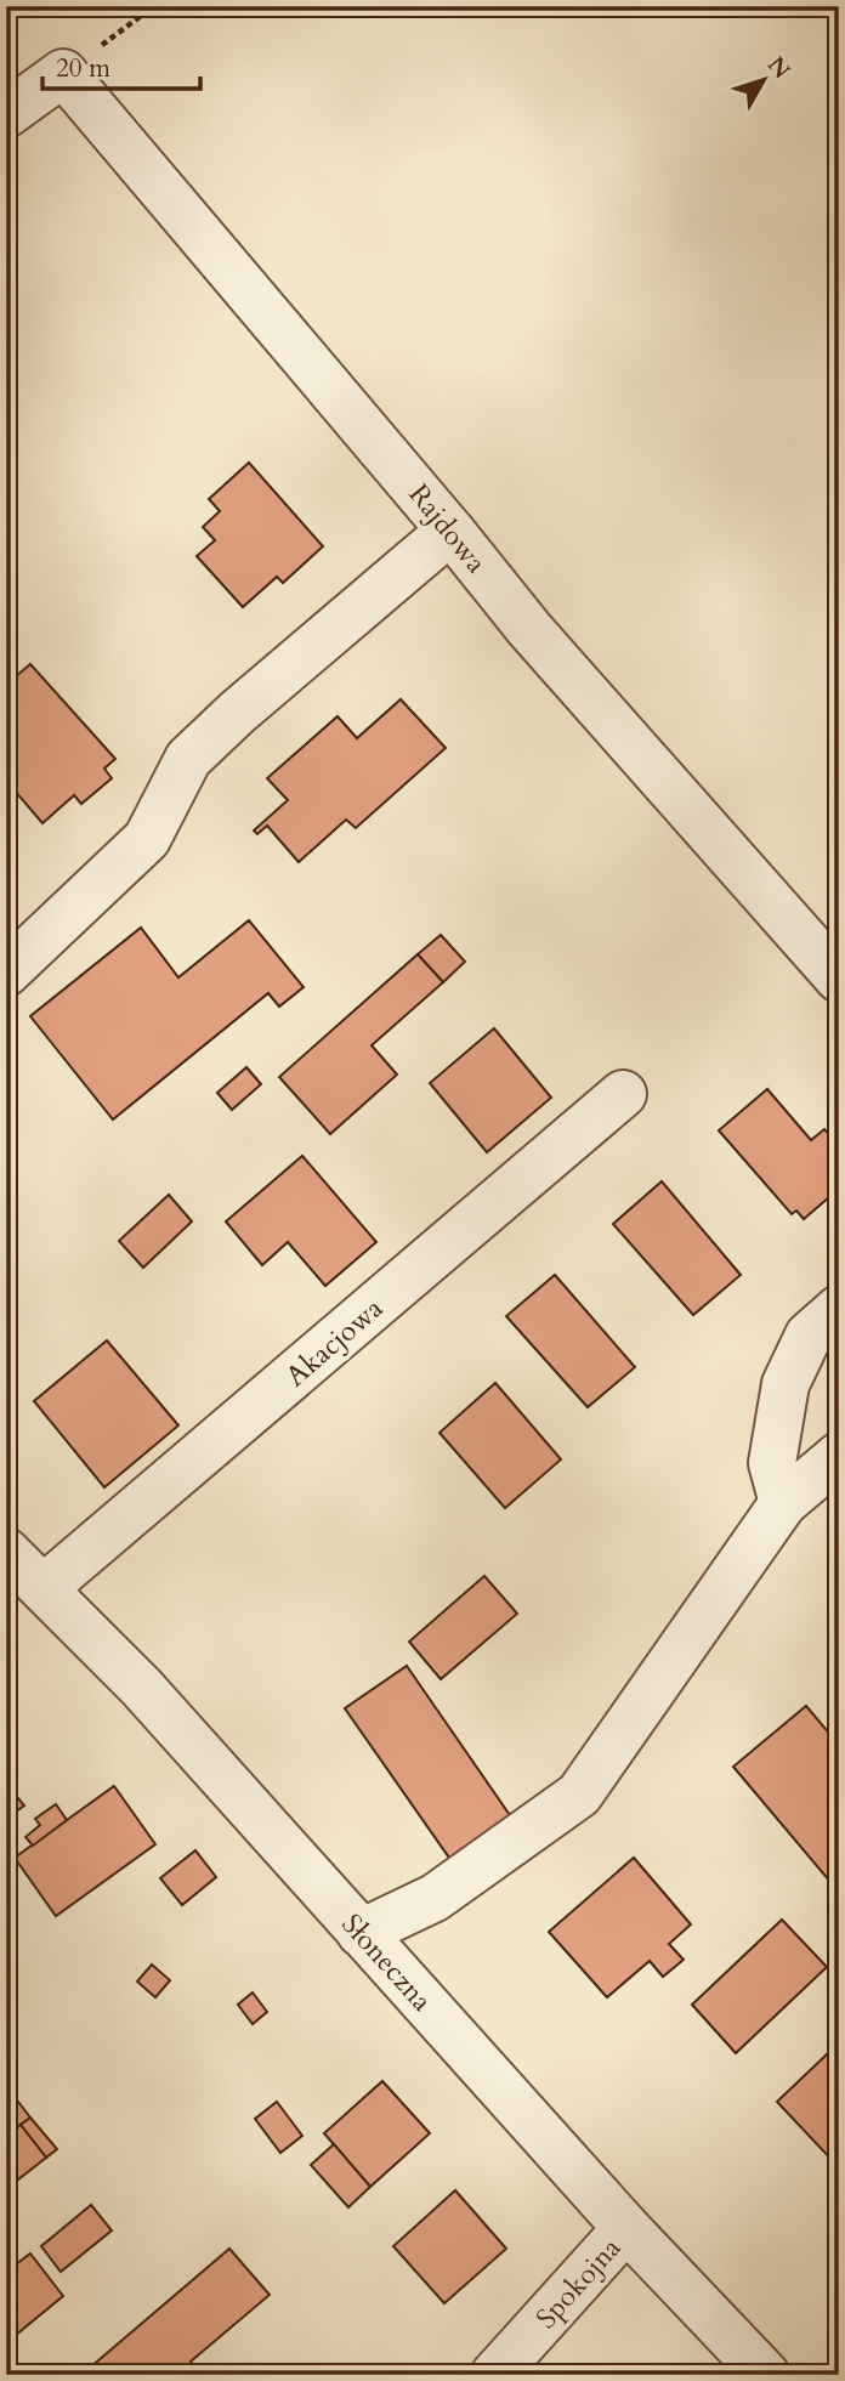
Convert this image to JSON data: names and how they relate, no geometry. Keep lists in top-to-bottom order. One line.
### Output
{"streets":{"street":["Rajdowa","Akacjowa","Słoneczna","Spokojna"]},"crossings":[["Akacjowa","Słoneczna"],["Słoneczna","Spokojna"]],"scale_bar":"20 m","north":"top right"}
